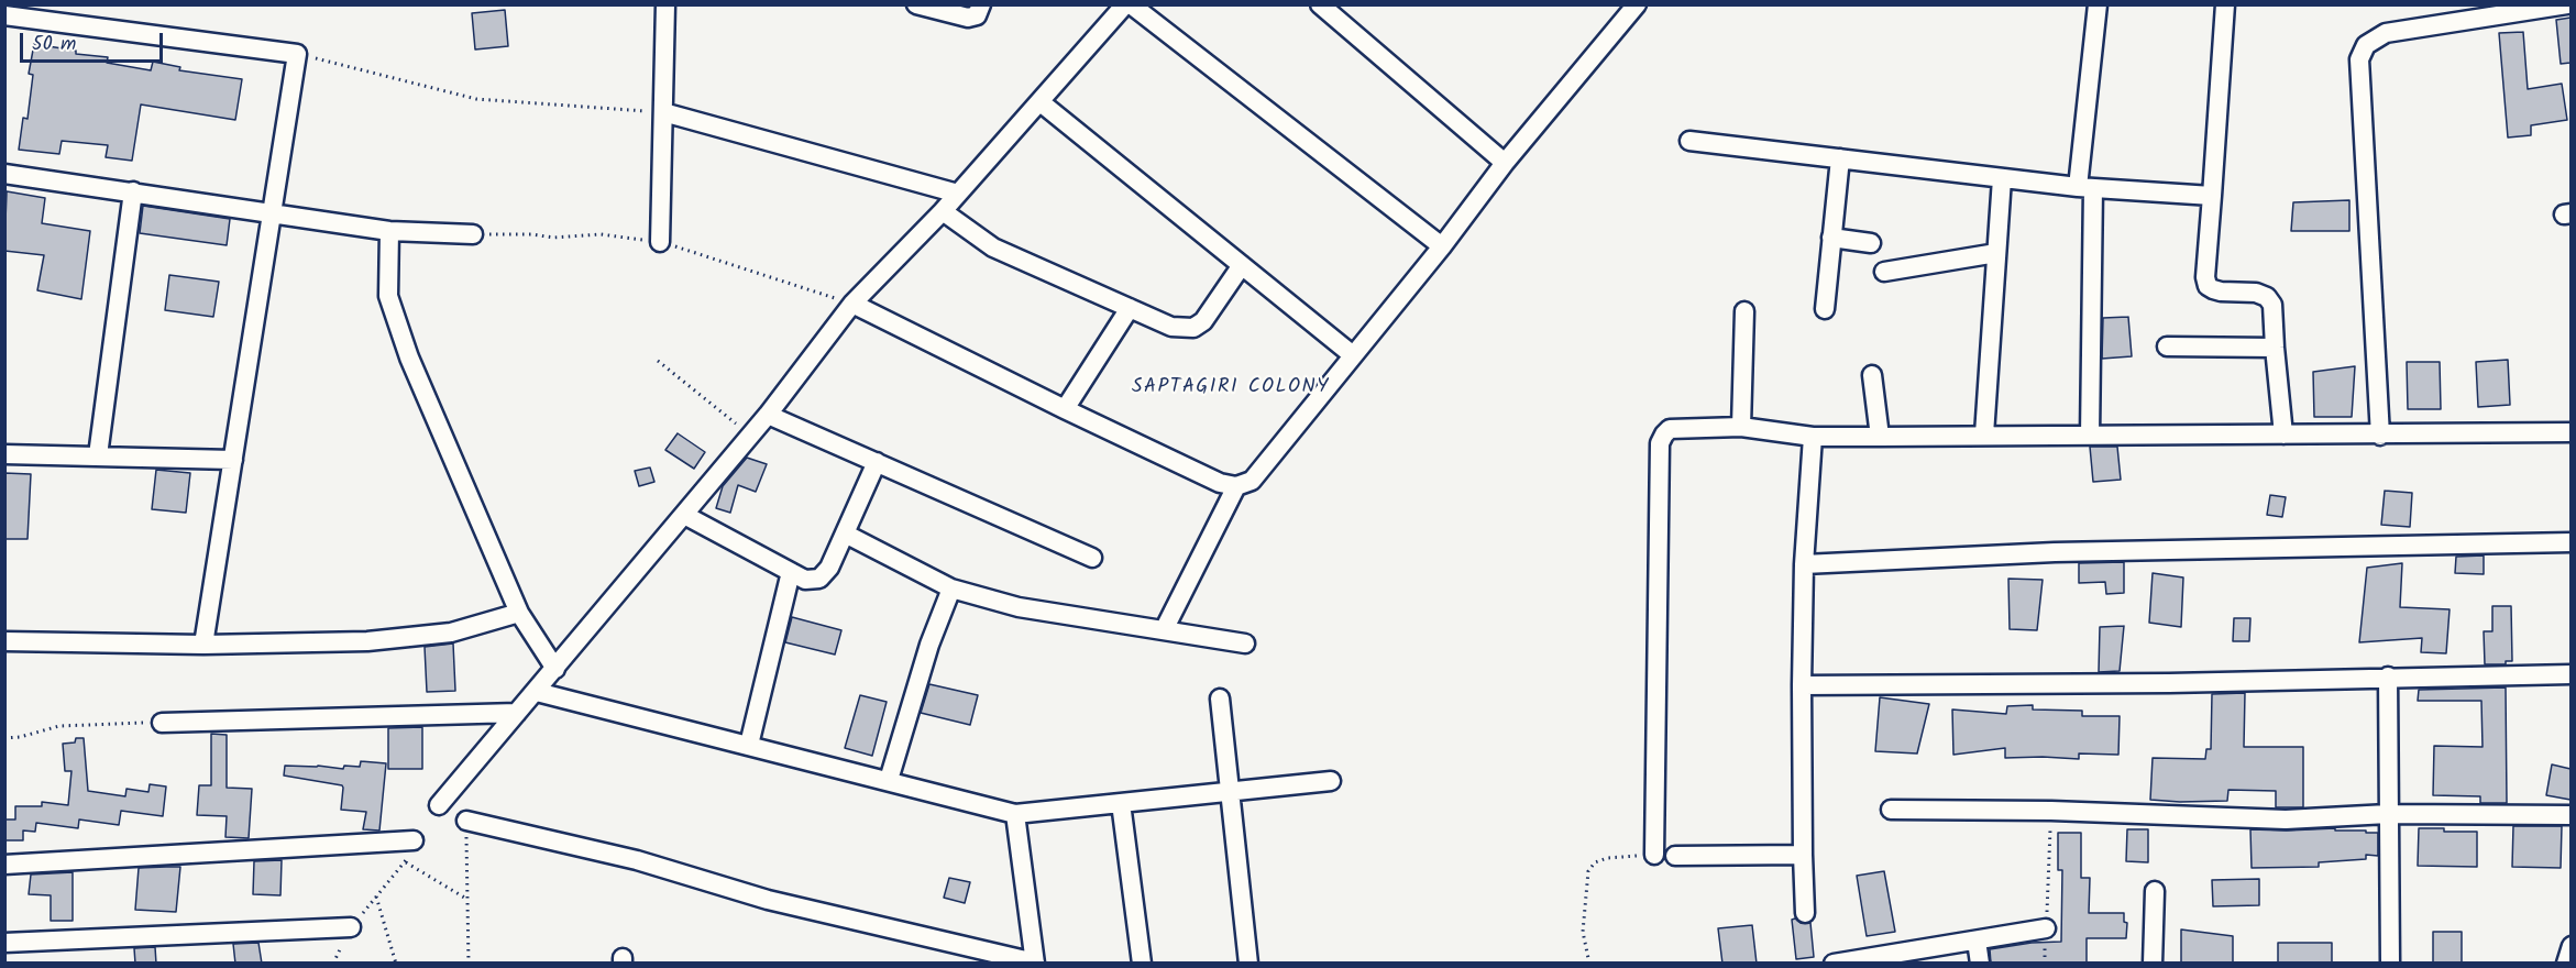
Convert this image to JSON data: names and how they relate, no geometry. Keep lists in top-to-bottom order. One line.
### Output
{"districts":["SAPTAGIRI COLONY"],"scale_bar":"50 m"}
